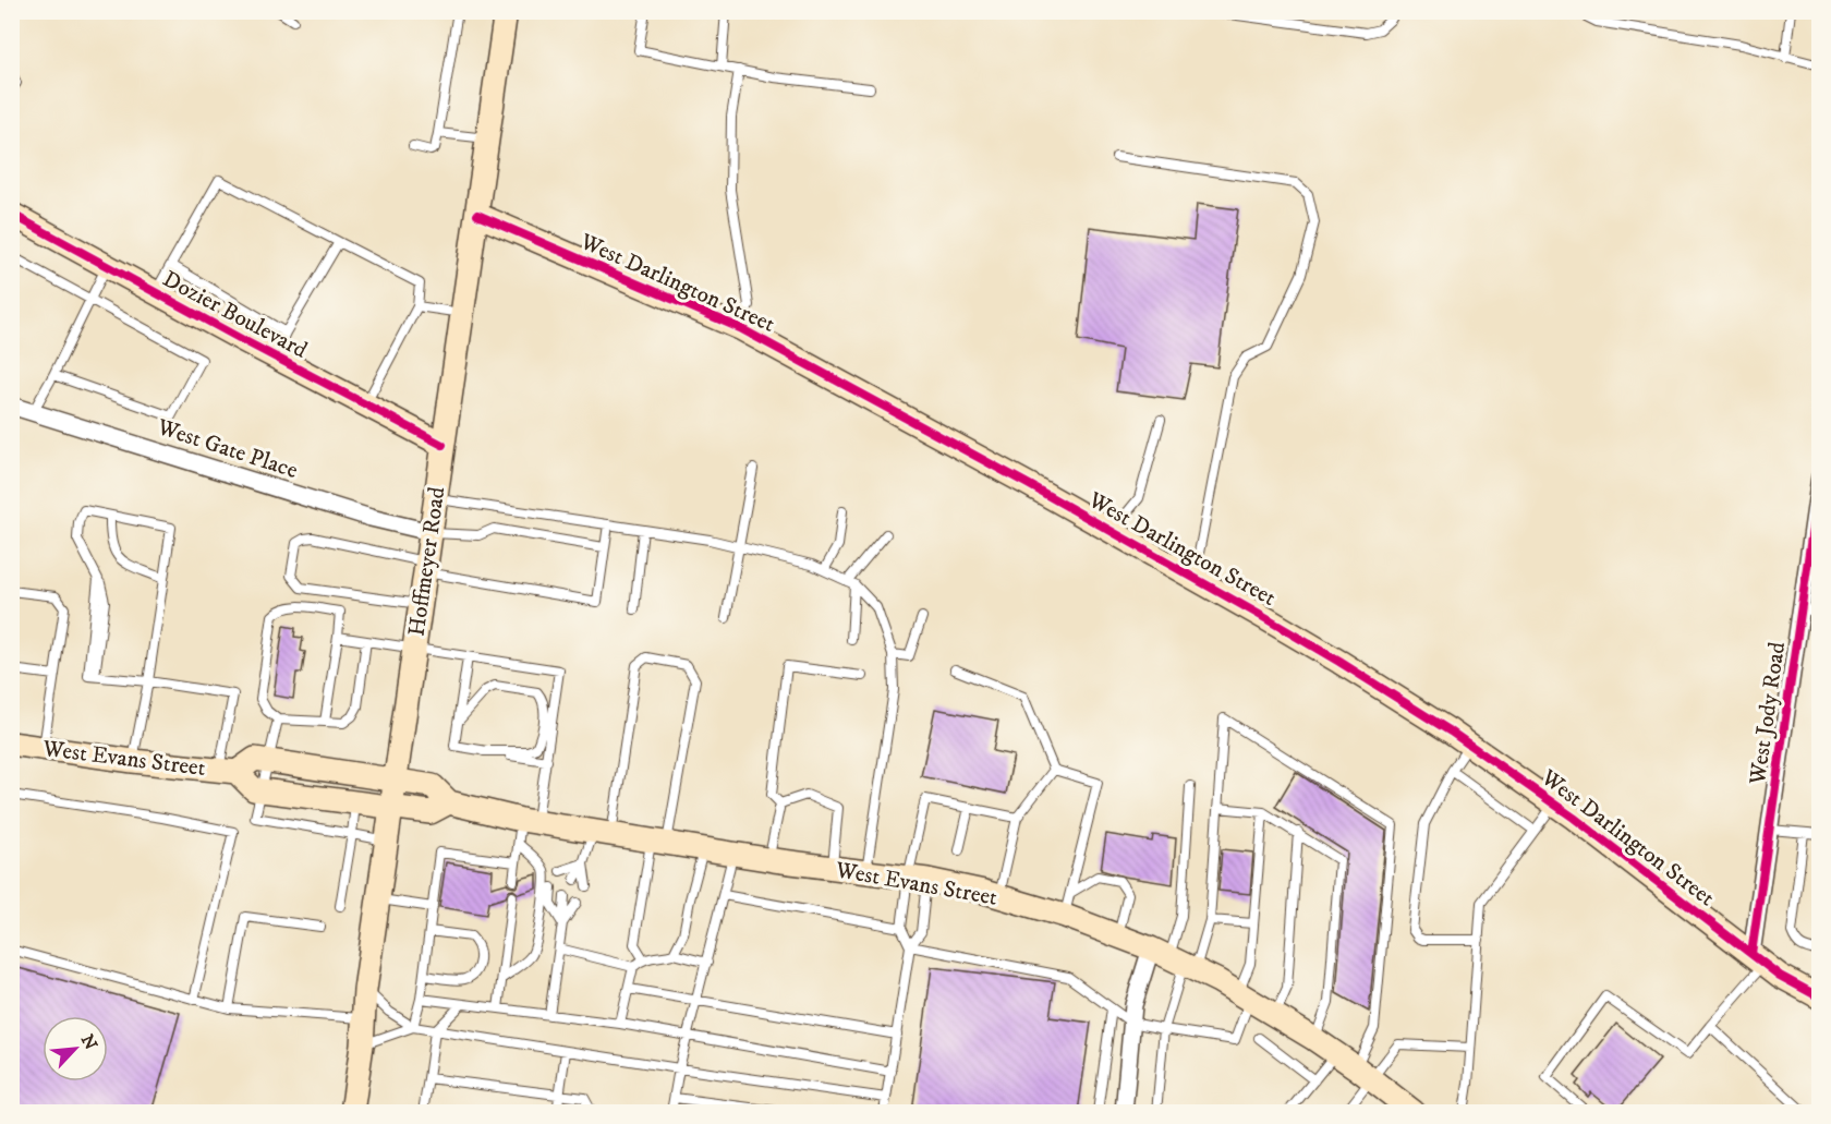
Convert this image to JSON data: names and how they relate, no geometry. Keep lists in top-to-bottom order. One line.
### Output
{"streets":{"main road":["West Darlington Street","Dozier Boulevard","Hoffmeyer Road","West Evans Street"],"street":["West Gate Place","West Jody Road"]},"crossings":[["West Darlington Street","Hoffmeyer Road"],["West Darlington Street","West Jody Road"],["Dozier Boulevard","Hoffmeyer Road"],["West Gate Place","Hoffmeyer Road"],["Hoffmeyer Road","West Evans Street"]],"north":"top right"}
